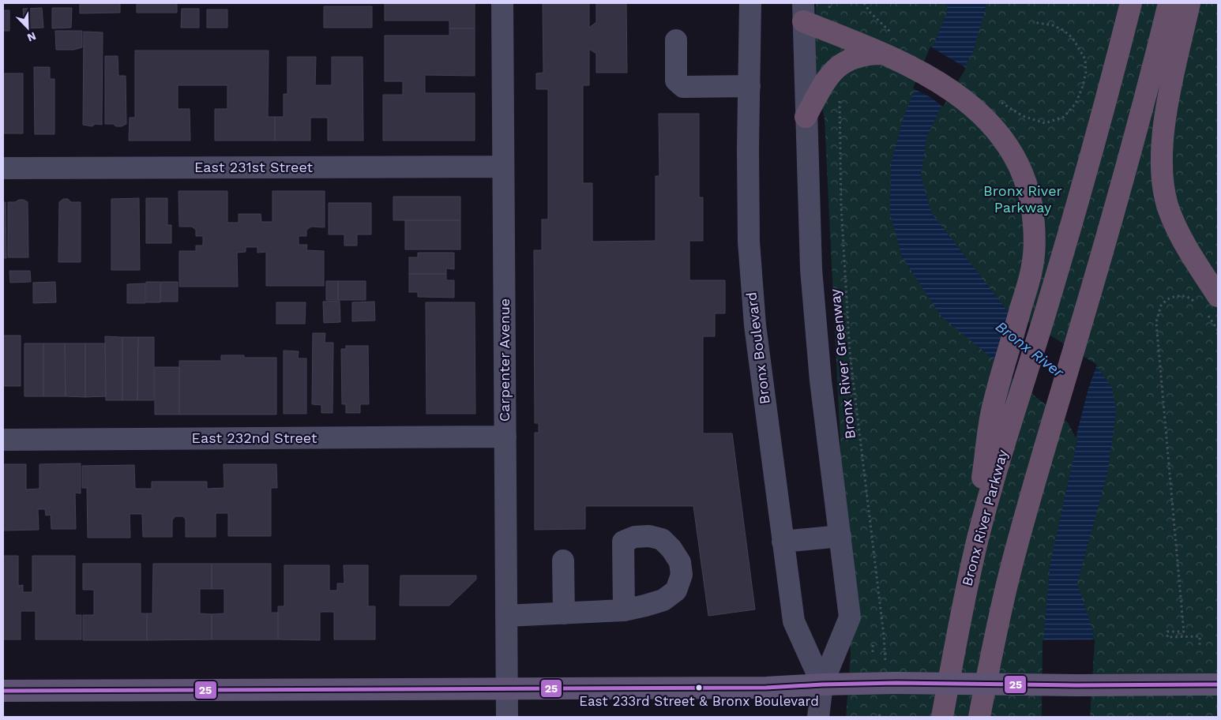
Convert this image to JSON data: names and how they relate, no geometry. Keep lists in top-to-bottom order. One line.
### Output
{"streets":{"highway":["Bronx River Parkway"],"street":["East 231st Street","Bronx Boulevard","Carpenter Avenue","East 232nd Street"],"path":["Bronx River Greenway"]},"crossings":[["East 231st Street","Carpenter Avenue"],["Carpenter Avenue","East 232nd Street"]],"water":["Bronx River"],"parks":["Bronx River Parkway"],"places":["East 233rd Street & Bronx Boulevard"],"lines":["transit line 25"],"north":"bottom right"}
